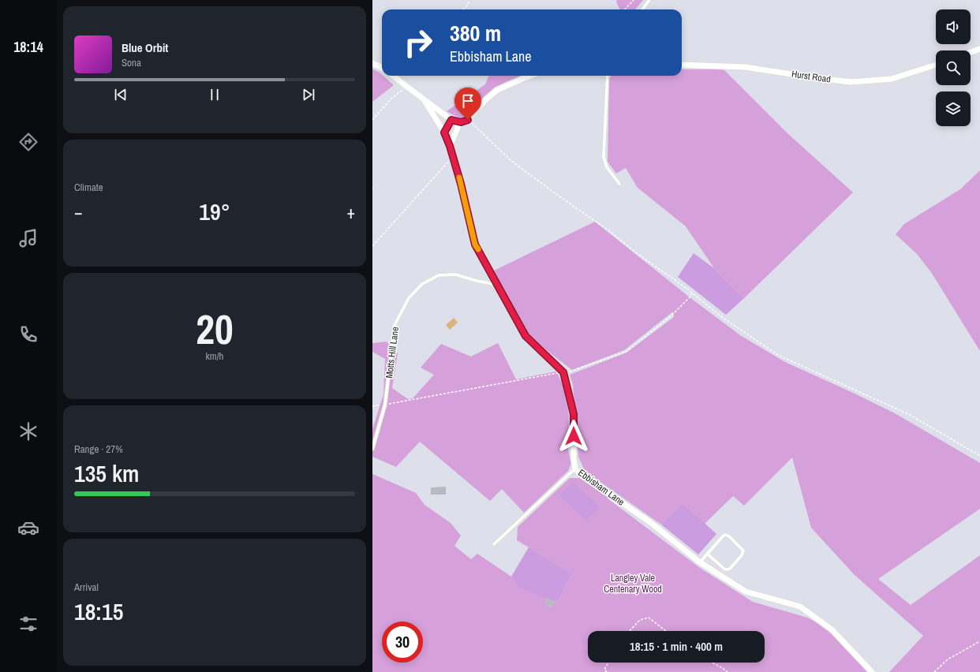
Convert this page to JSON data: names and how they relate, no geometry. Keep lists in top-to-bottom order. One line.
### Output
{"streets":{"street":["Hurst Road","Ebbisham Lane"],"lane":["Motts Hill Lane"]},"parks":["Langley Vale Centenary Wood"],"page":{"tabs":"18:14","turn":["380 m","Ebbisham Lane"],"song":["Blue Orbit","Sona"],"tile":["Climate",["20","km/h"],["Range · 27%","135 km"],["Arrival","18:15"]],"heat":["−","19°","+"],"limit":"30","trip":"18:15 · 1 min · 400 m"}}
